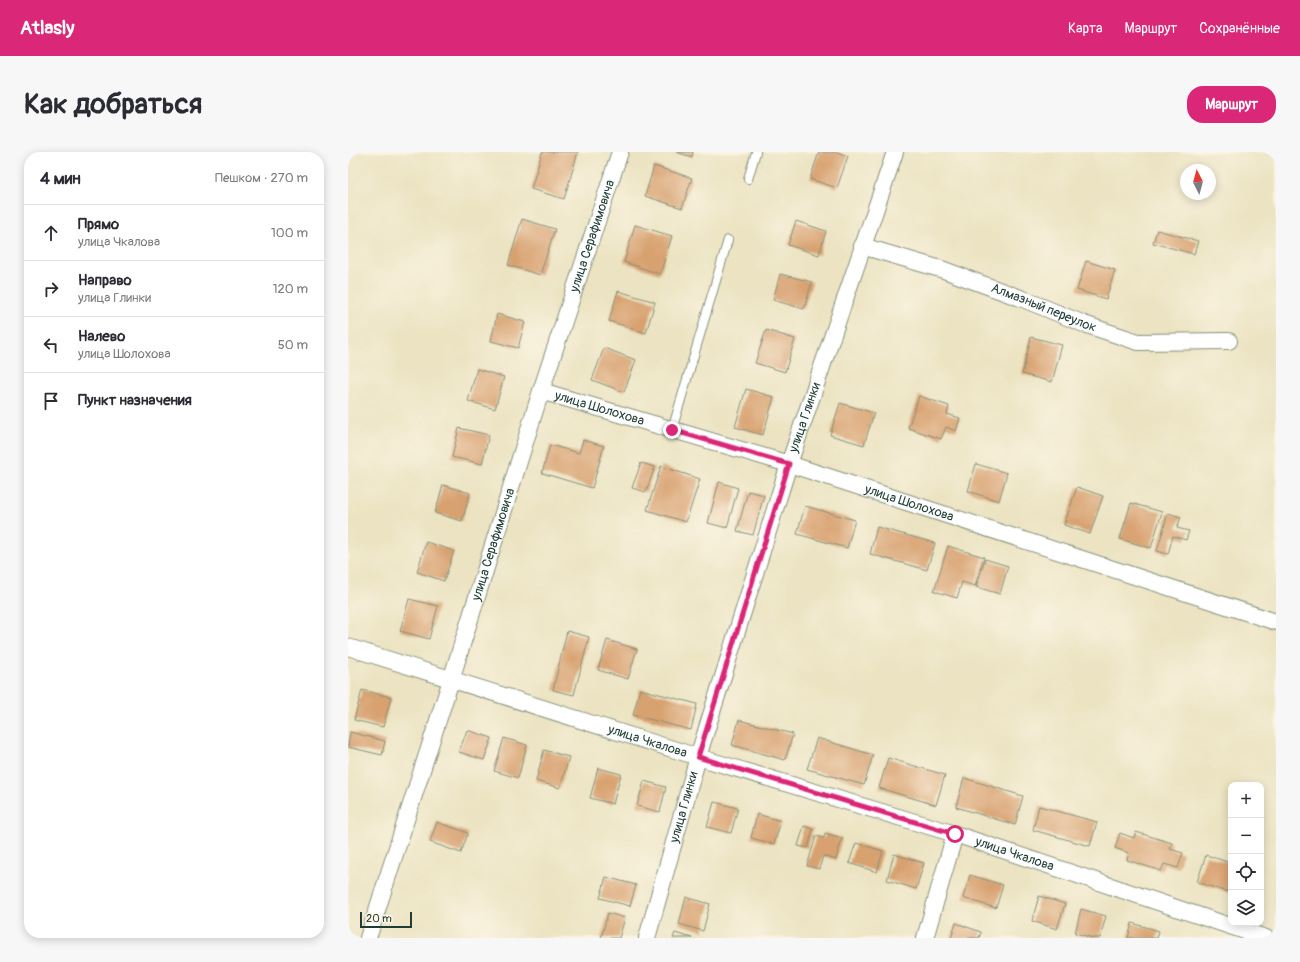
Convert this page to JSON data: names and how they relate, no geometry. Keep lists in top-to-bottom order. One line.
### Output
{"streets":{"street":["улица Серафимовича","Алмазный переулок","улица Шолохова","улица Глинки","улица Чкалова"]},"crossings":[["улица Серафимовича","улица Шолохова"],["улица Серафимовича","улица Чкалова"],["Алмазный переулок","улица Глинки"],["улица Шолохова","улица Глинки"],["улица Глинки","улица Чкалова"]],"scale_bar":"20 m","north":"top","page":{"header":"Atlasly","nav":["Карта","Маршрут","Сохранённые"],"buttons":"Маршрут","title":"Как добраться","heading":["4 мин","Пешком · 270 m"],"list":[["Прямо","улица Чкалова","100 m"],["Направо","улица Глинки","120 m"],["Налево","улица Шолохова","50 m"],"Пункт назначения"],"map_buttons":["+","−"],"scale":"20 m"}}
